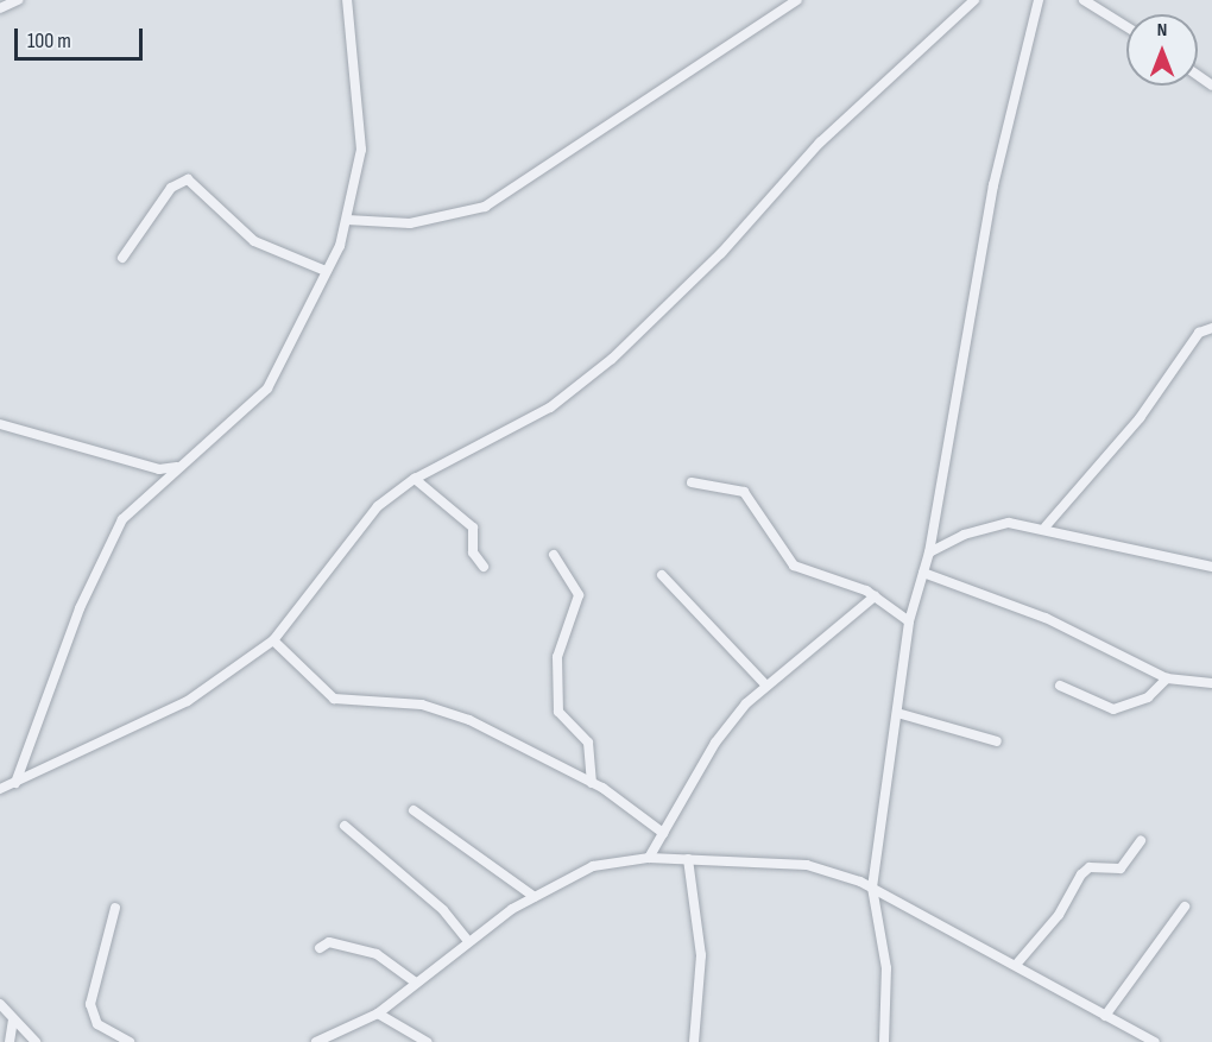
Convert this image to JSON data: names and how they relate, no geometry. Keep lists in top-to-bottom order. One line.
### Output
{"scale_bar":"100 m","north":"top"}
